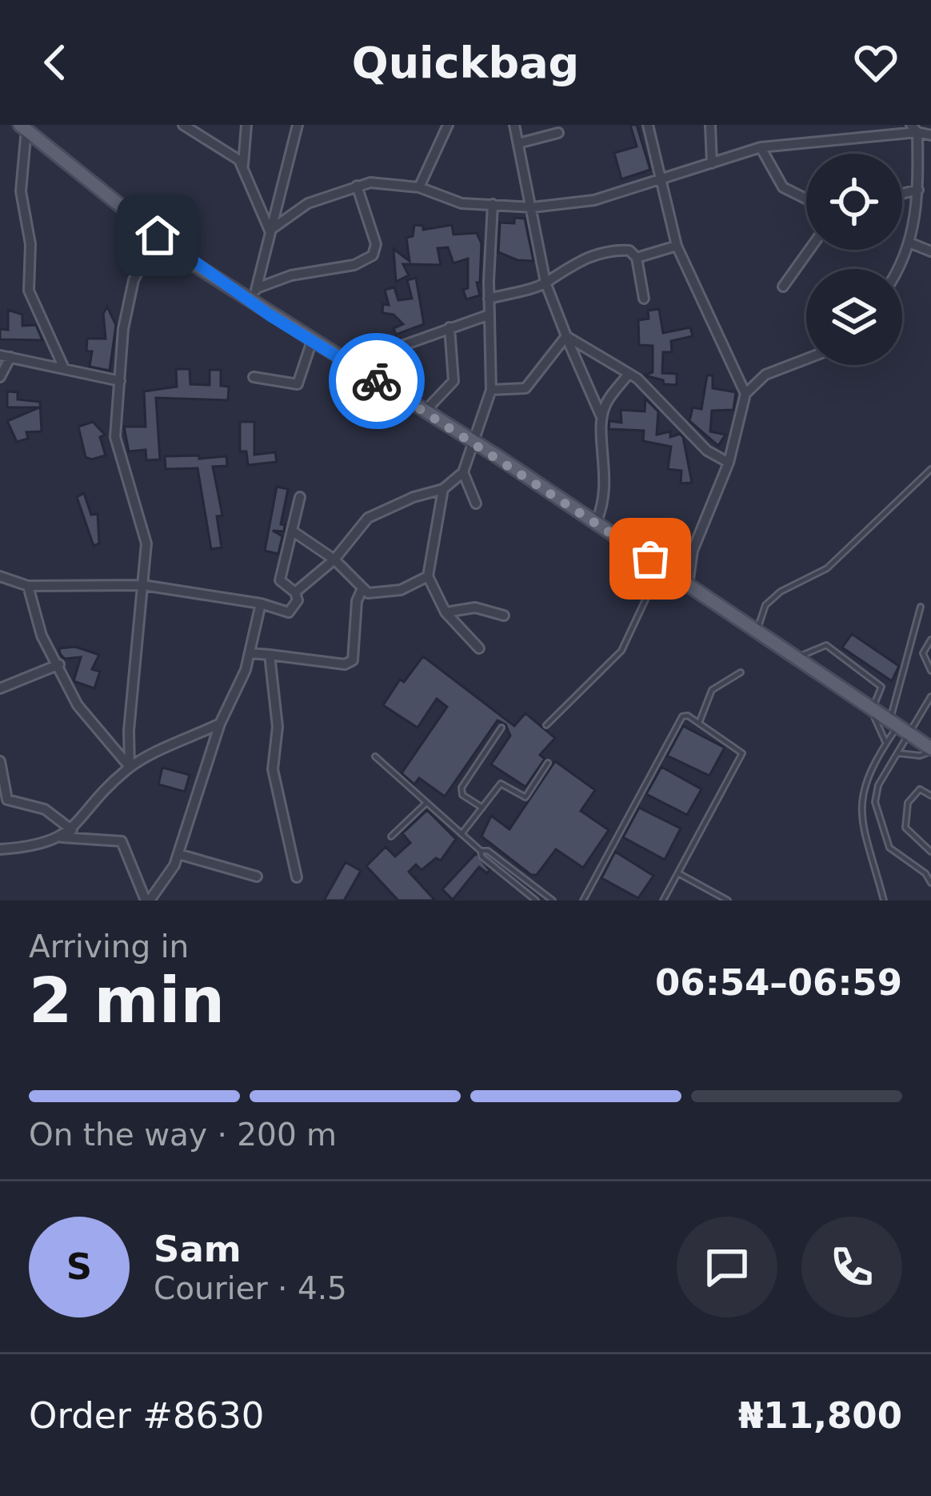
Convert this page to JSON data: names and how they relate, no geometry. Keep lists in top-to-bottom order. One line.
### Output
{"page":{"header":"Quickbag","heading":["2 min","Arriving in","06:54–06:59"],"panel":["Sam","Courier · 4.5","Order #8630","₦11,800"],"bar":"On the way · 200 m","round":"S"}}
